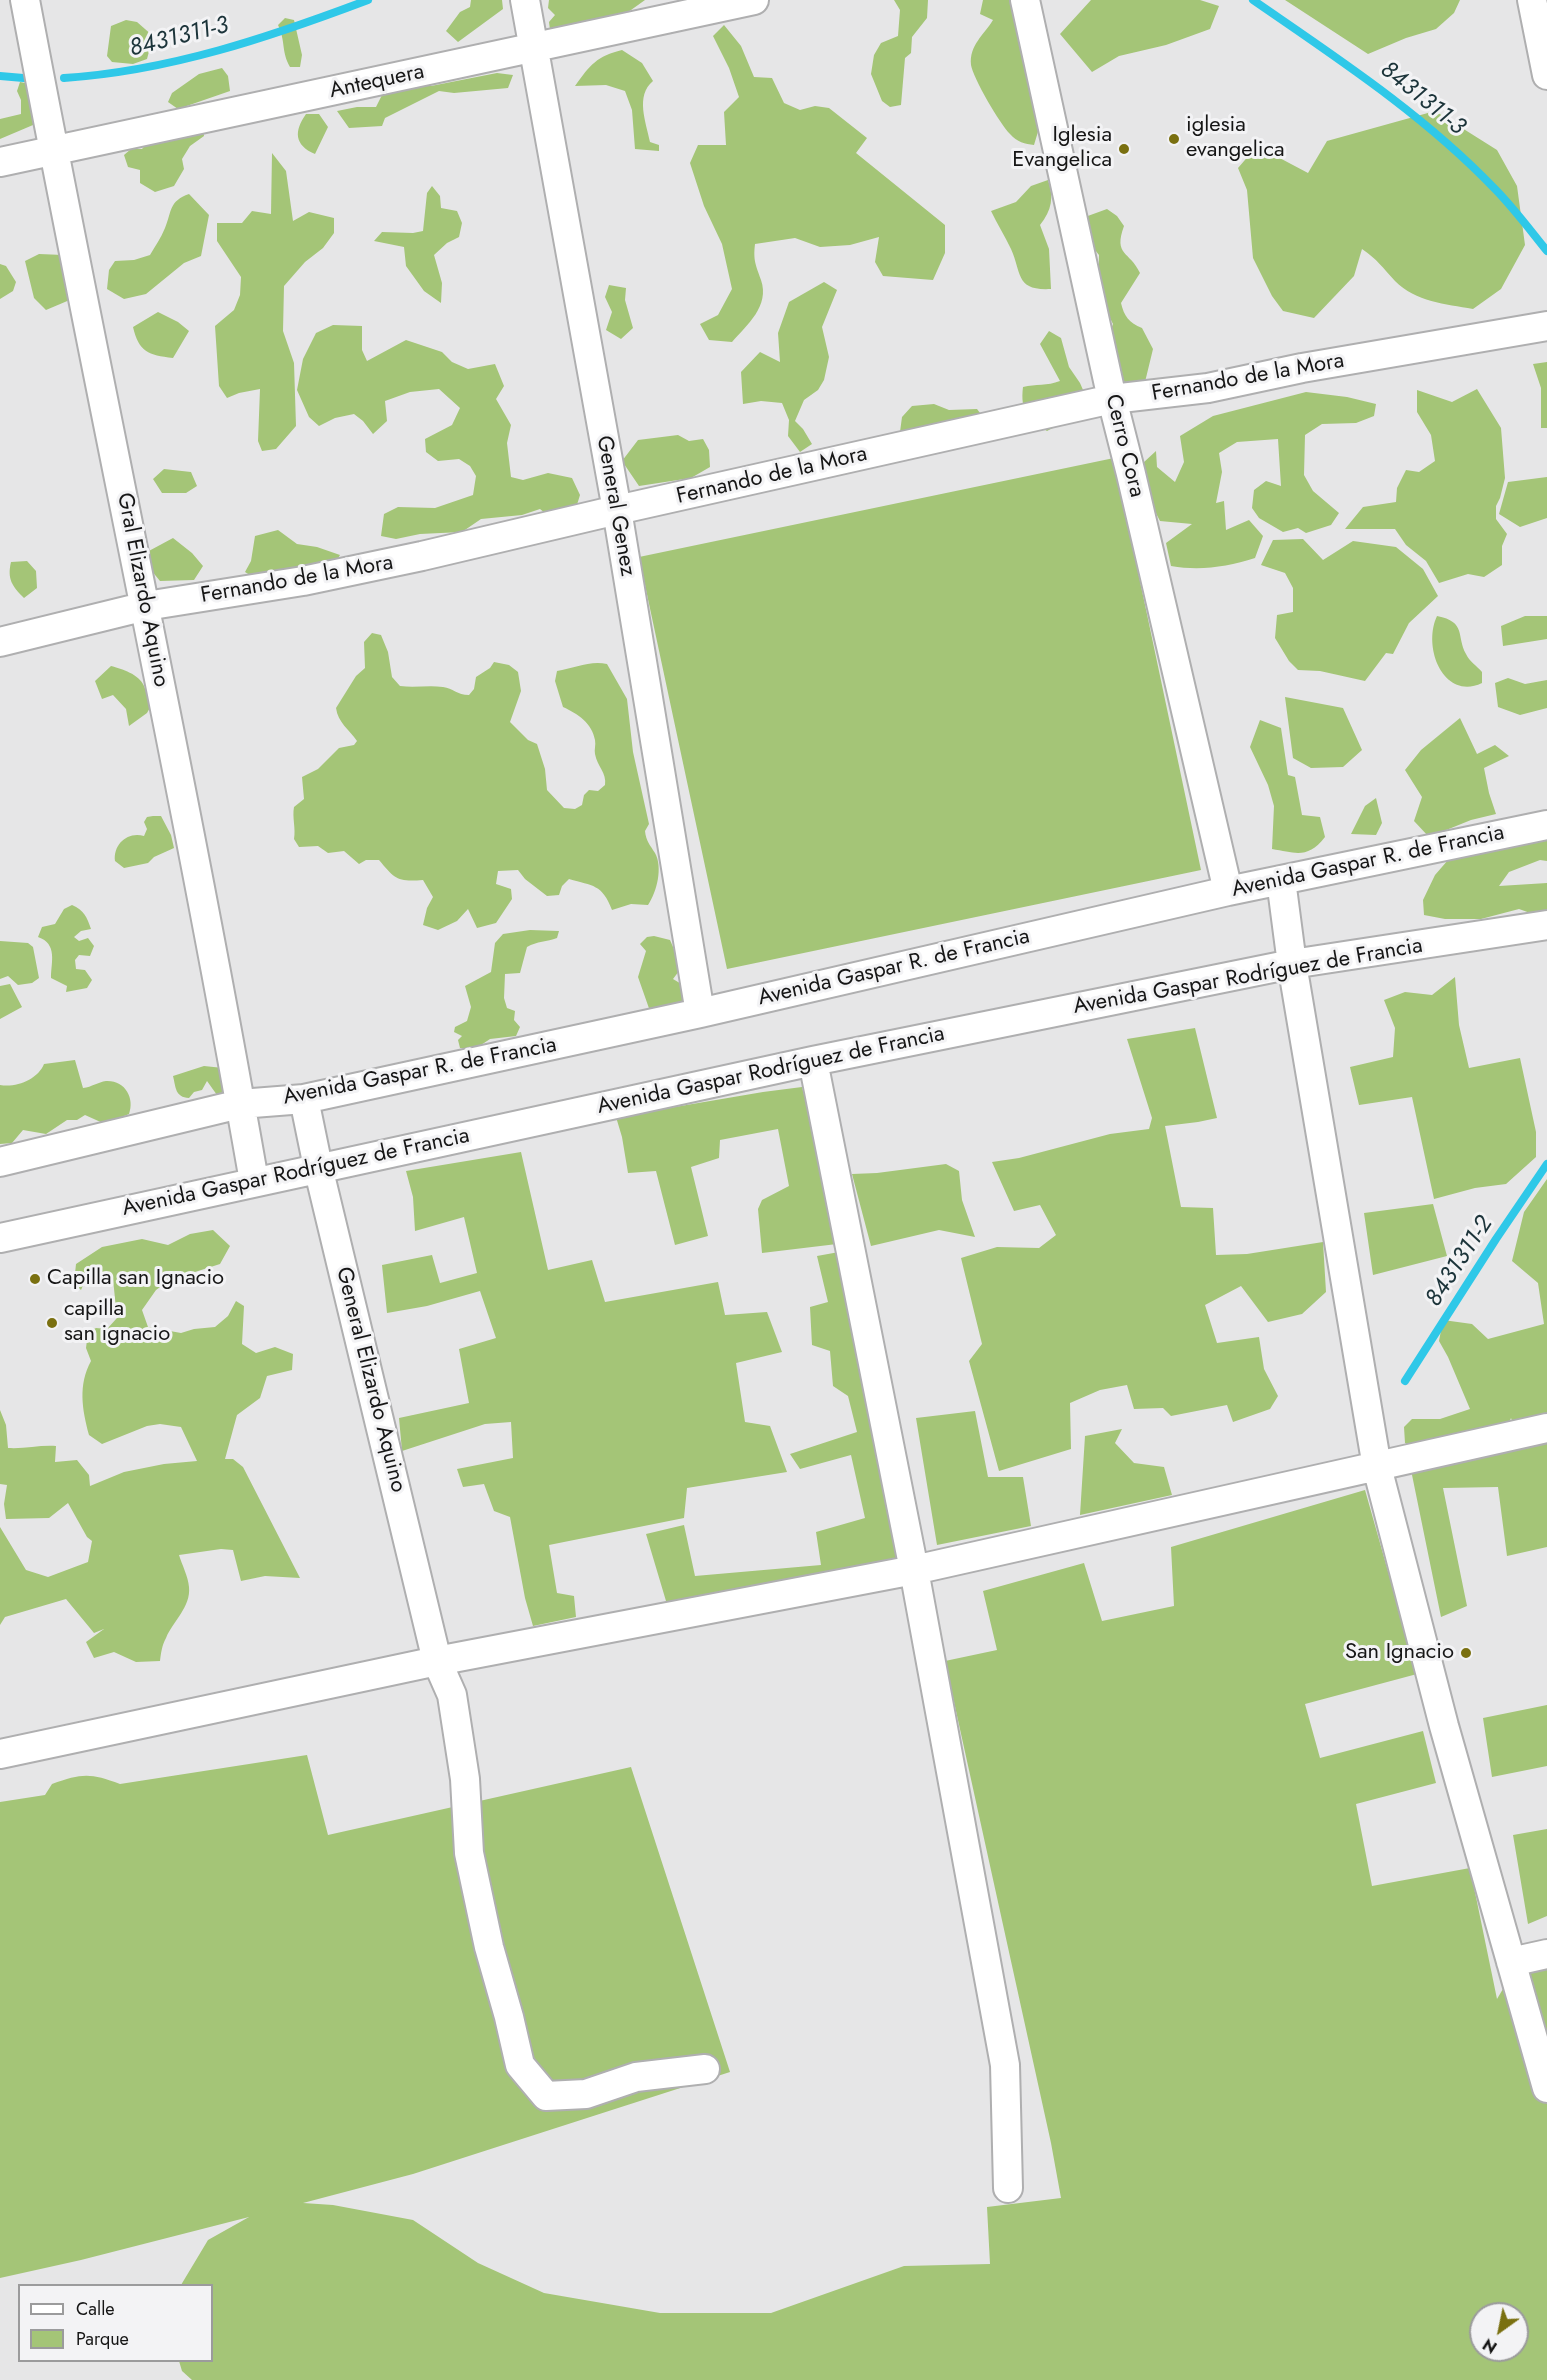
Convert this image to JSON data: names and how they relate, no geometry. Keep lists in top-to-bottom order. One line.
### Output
{"streets":{"street":["Antequera","Fernando de la Mora","Cerro Cora","General Genez","Gral Elizardo Aquino","Avenida Gaspar R. de Francia","Avenida Gaspar Rodríguez de Francia","General Elizardo Aquino"]},"crossings":[["Antequera","General Genez"],["Antequera","Gral Elizardo Aquino"],["Fernando de la Mora","Cerro Cora"],["Fernando de la Mora","General Genez"],["Fernando de la Mora","Gral Elizardo Aquino"],["Cerro Cora","Avenida Gaspar R. de Francia"],["General Genez","Avenida Gaspar R. de Francia"],["Gral Elizardo Aquino","Avenida Gaspar R. de Francia"],["Gral Elizardo Aquino","Avenida Gaspar Rodríguez de Francia"],["Avenida Gaspar R. de Francia","General Elizardo Aquino"],["Avenida Gaspar Rodríguez de Francia","General Elizardo Aquino"]],"water":["8431311-3","8431311-2"],"places":["iglesia evangelica","Iglesia Evangelica","Capilla san Ignacio","capilla san ignacio","San Ignacio"],"legend":["Calle","Parque"],"north":"bottom left"}
